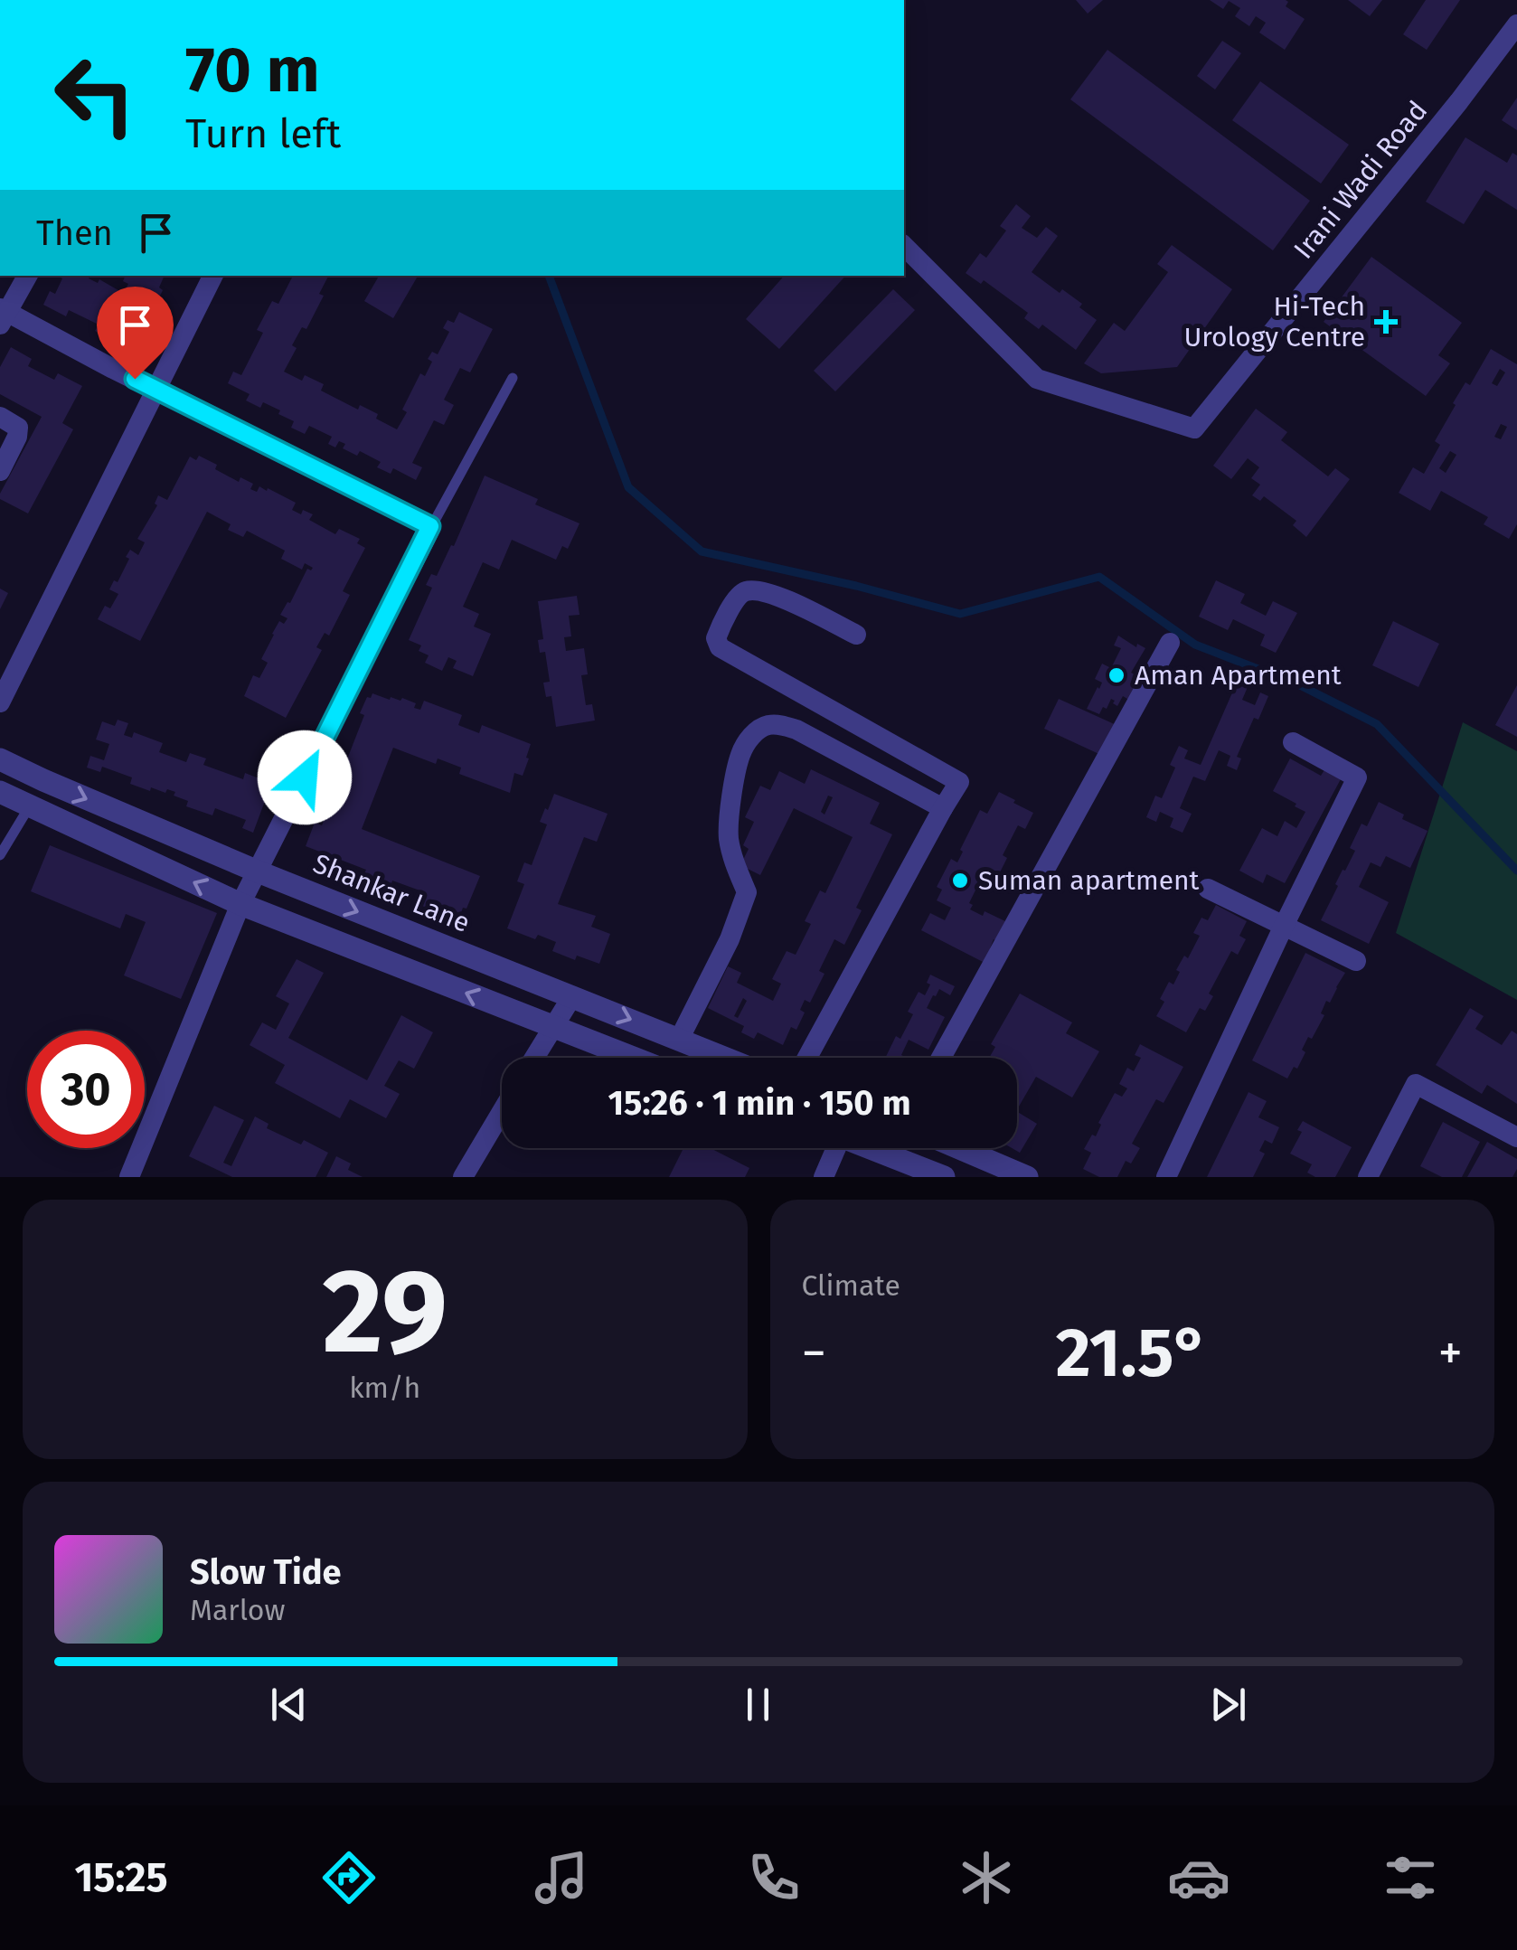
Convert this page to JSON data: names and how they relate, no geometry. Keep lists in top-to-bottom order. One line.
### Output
{"streets":{"street":["Irani Wadi Road","Shankar Lane"]},"places":{"health":["Hi-Tech Urology Centre"],"other":["Aman Apartment","Suman apartment"]},"page":{"turn":["70 m","Turn left"],"then":"Then","limit":"30","trip":"15:26 · 1 min · 150 m","tile":[["29","km/h"],"Climate"],"heat":["−","21.5°","+"],"song":["Slow Tide","Marlow"],"tabs":"15:25"}}
